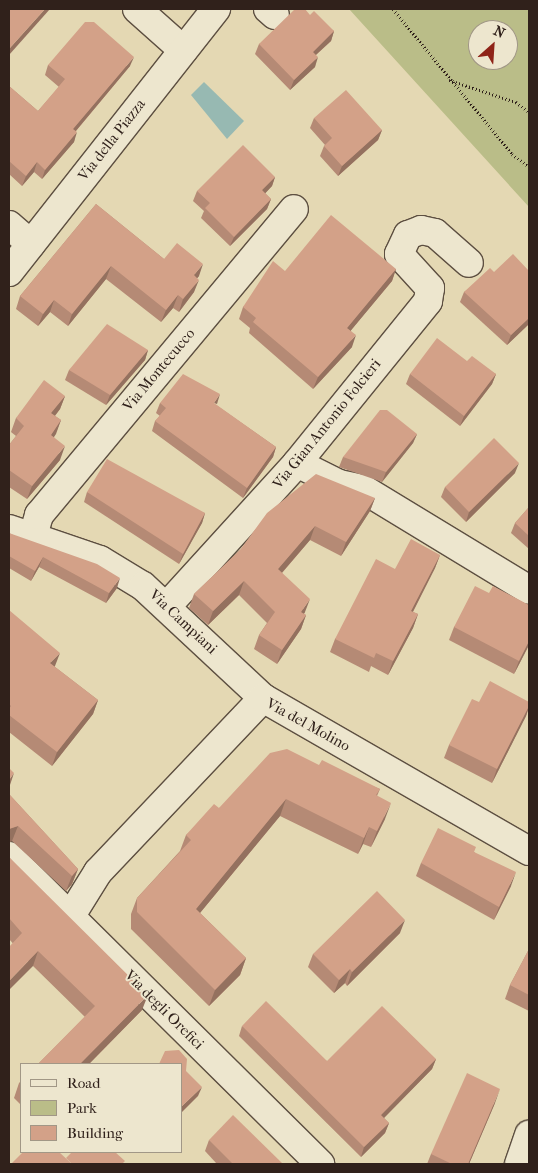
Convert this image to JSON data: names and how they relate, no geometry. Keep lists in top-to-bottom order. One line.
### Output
{"streets":{"street":["Via della Piazza","Via Montecucco","Via Gian Antonio Folcieri","Via Campiani","Via del Molino","Via degli Orefici"]},"crossings":[["Via Montecucco","Via Campiani"],["Via Gian Antonio Folcieri","Via Campiani"],["Via Campiani","Via del Molino"],["Via del Molino","Via degli Orefici"]],"legend":["Road","Park","Building"],"north":"top right"}
